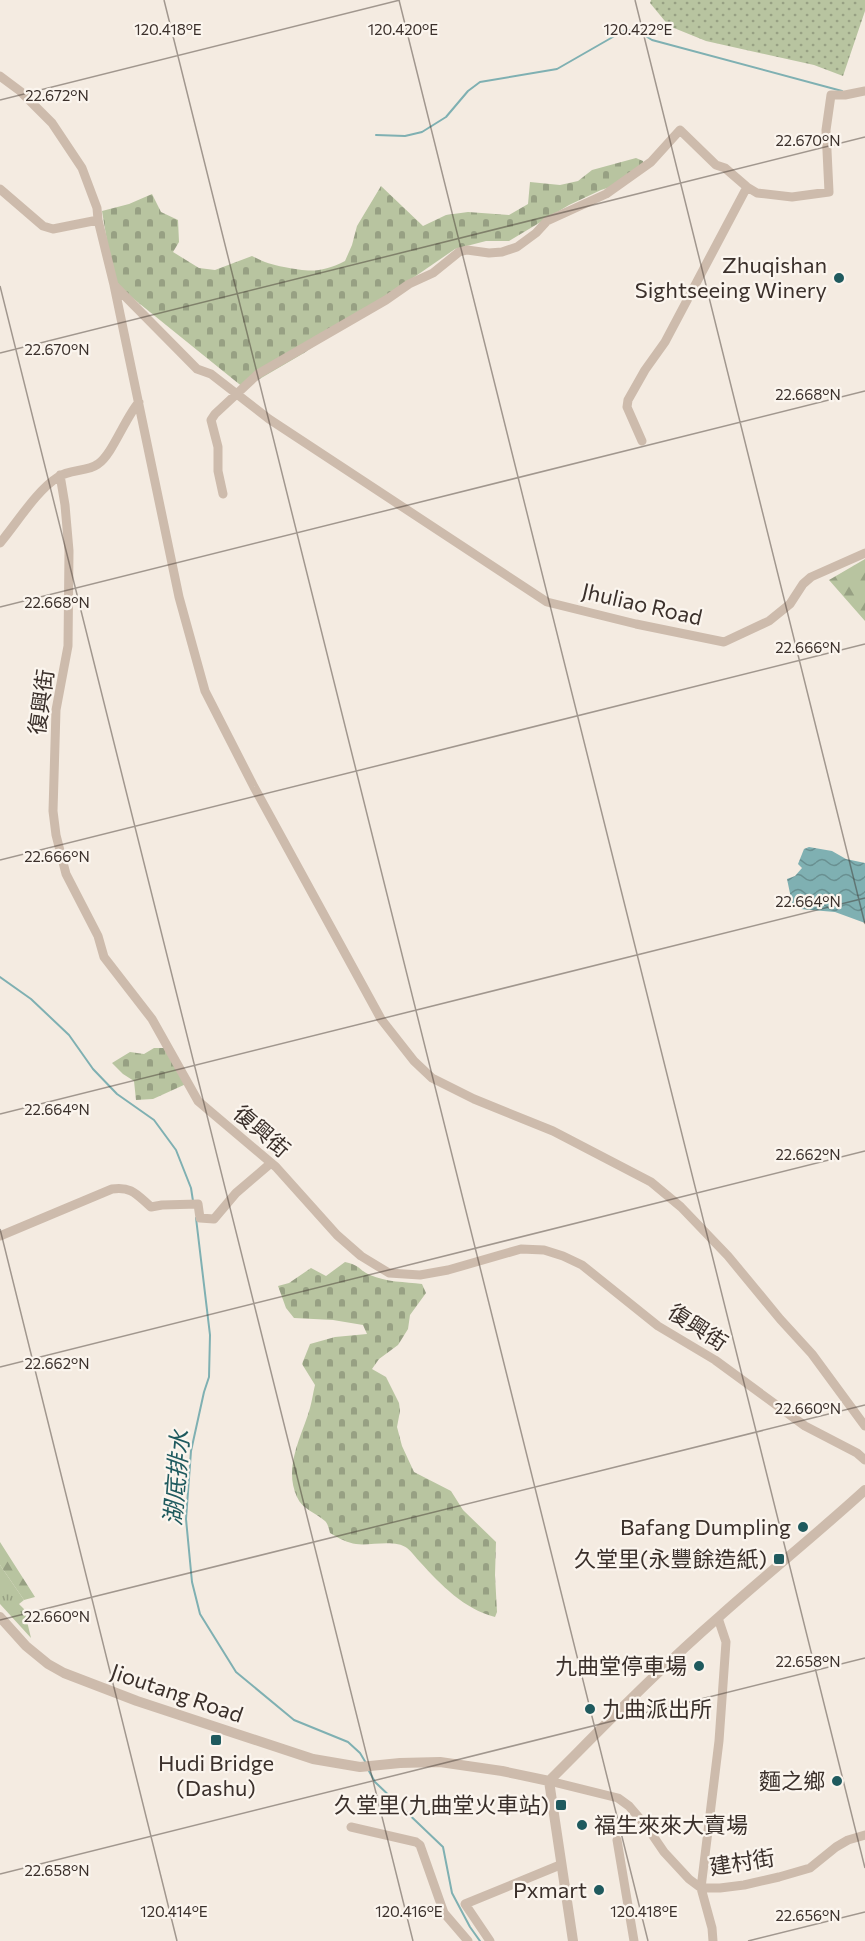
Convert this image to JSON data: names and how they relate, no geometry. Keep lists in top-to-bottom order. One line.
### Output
{"streets":{"street":["Jhuliao Road","復興街","Jioutang Road","建村街"]},"crossings":[["Jioutang Road","建村街"]],"water":["湖底排水"],"places":{"other":["Zhuqishan Sightseeing Winery","Bafang Dumpling","九曲堂停車場","九曲派出所","麵之鄉","福生來來大賣場","Pxmart"],"transit":["久堂里(永豐餘造紙)","Hudi Bridge (Dashu)","久堂里(九曲堂火車站)"]},"coordinates":["120.418°E","120.420°E","120.422°E","22.672°N","22.670°N","22.668°N","22.666°N","22.664°N","22.662°N","22.660°N","22.658°N","120.414°E","120.416°E","22.656°N"]}
